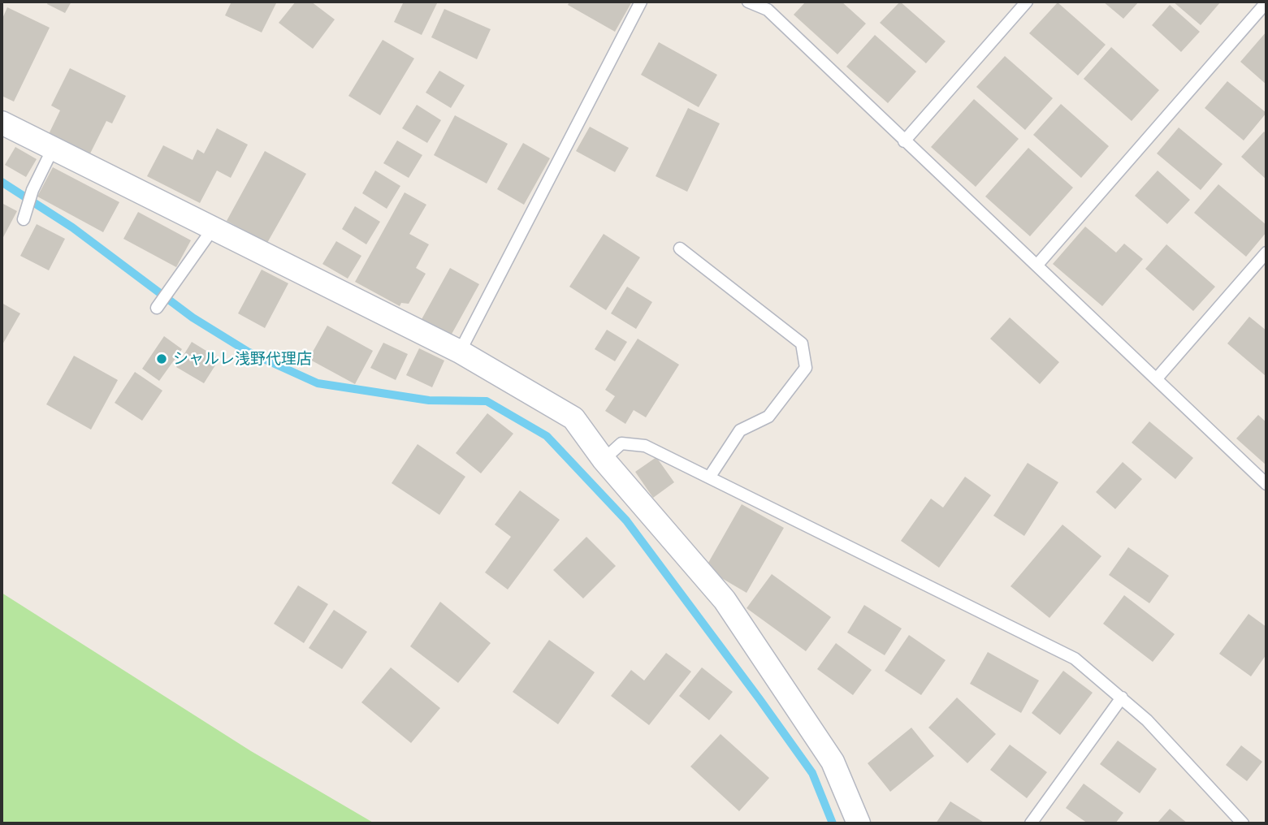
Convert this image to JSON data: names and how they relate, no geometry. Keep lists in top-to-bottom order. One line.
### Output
{"places":["シャルレ浅野代理店"]}
